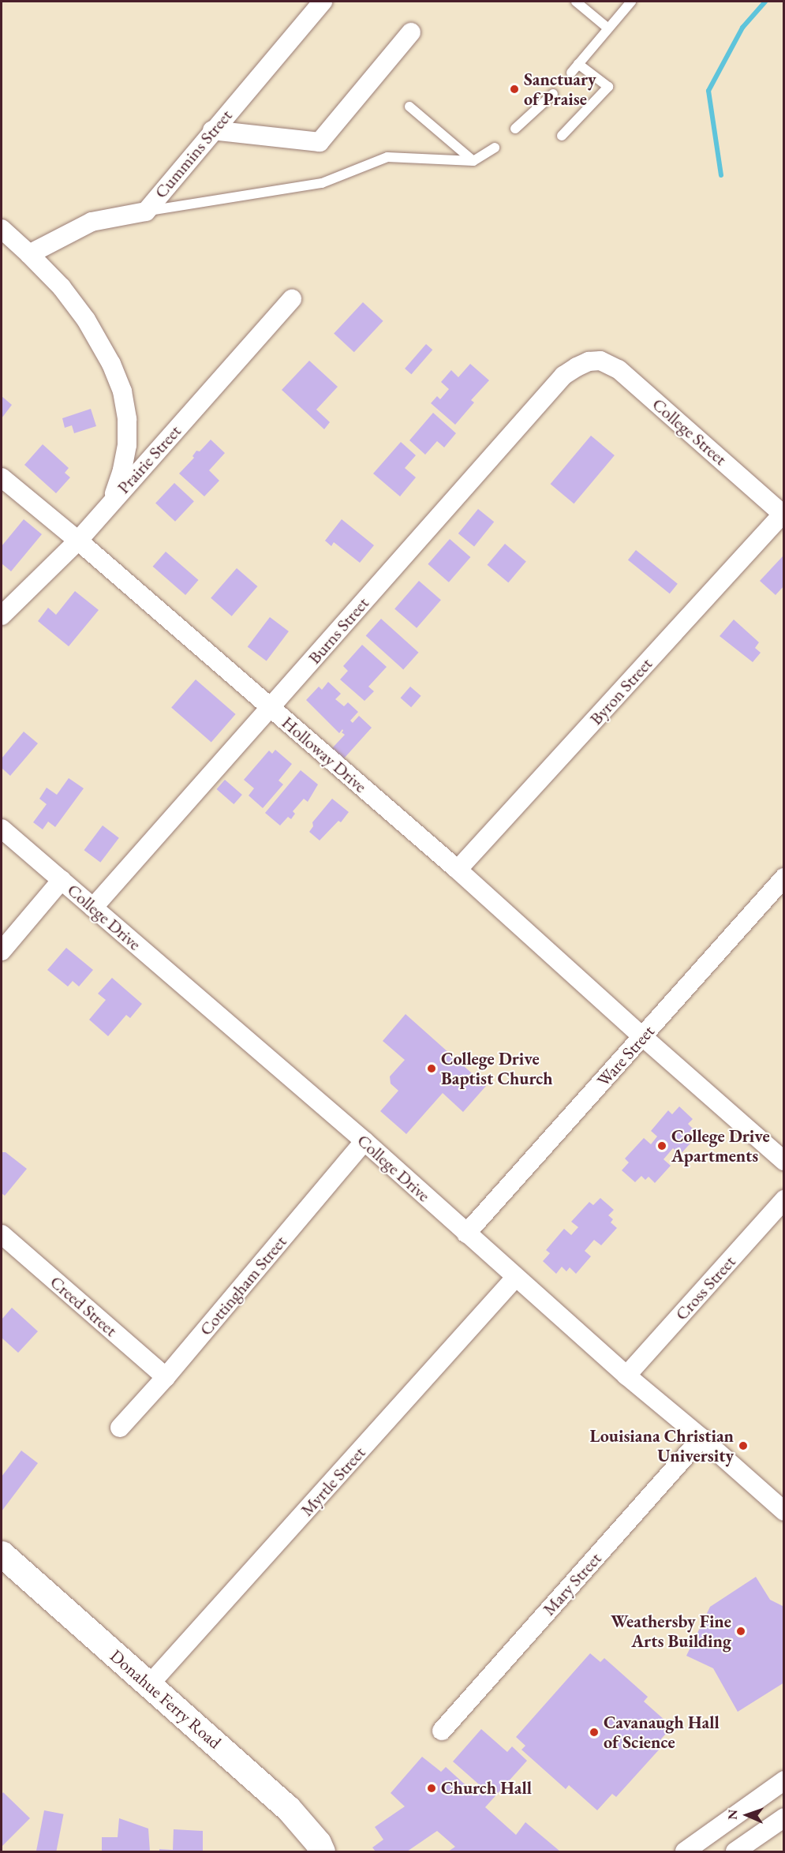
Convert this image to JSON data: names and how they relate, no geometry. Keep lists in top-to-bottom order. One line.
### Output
{"streets":{"main road":["Donahue Ferry Road"],"street":["Cummins Street","College Street","Prairie Street","Burns Street","Byron Street","Holloway Drive","College Drive","Ware Street","Cottingham Street","Cross Street","Creed Street","Myrtle Street","Mary Street"]},"crossings":[["College Street","Burns Street"],["College Street","Byron Street"],["Prairie Street","Holloway Drive"],["Burns Street","Holloway Drive"],["Burns Street","College Drive"],["Byron Street","Holloway Drive"],["Holloway Drive","Ware Street"],["College Drive","Ware Street"],["College Drive","Cottingham Street"],["College Drive","Cross Street"],["College Drive","Myrtle Street"],["College Drive","Mary Street"],["Cottingham Street","Creed Street"],["Myrtle Street","Donahue Ferry Road"]],"places":["Sanctuary of Praise","College Drive Baptist Church","College Drive Apartments","Louisiana Christian University","Weathersby Fine Arts Building","Cavanaugh Hall of Science","Church Hall"],"north":"left"}
